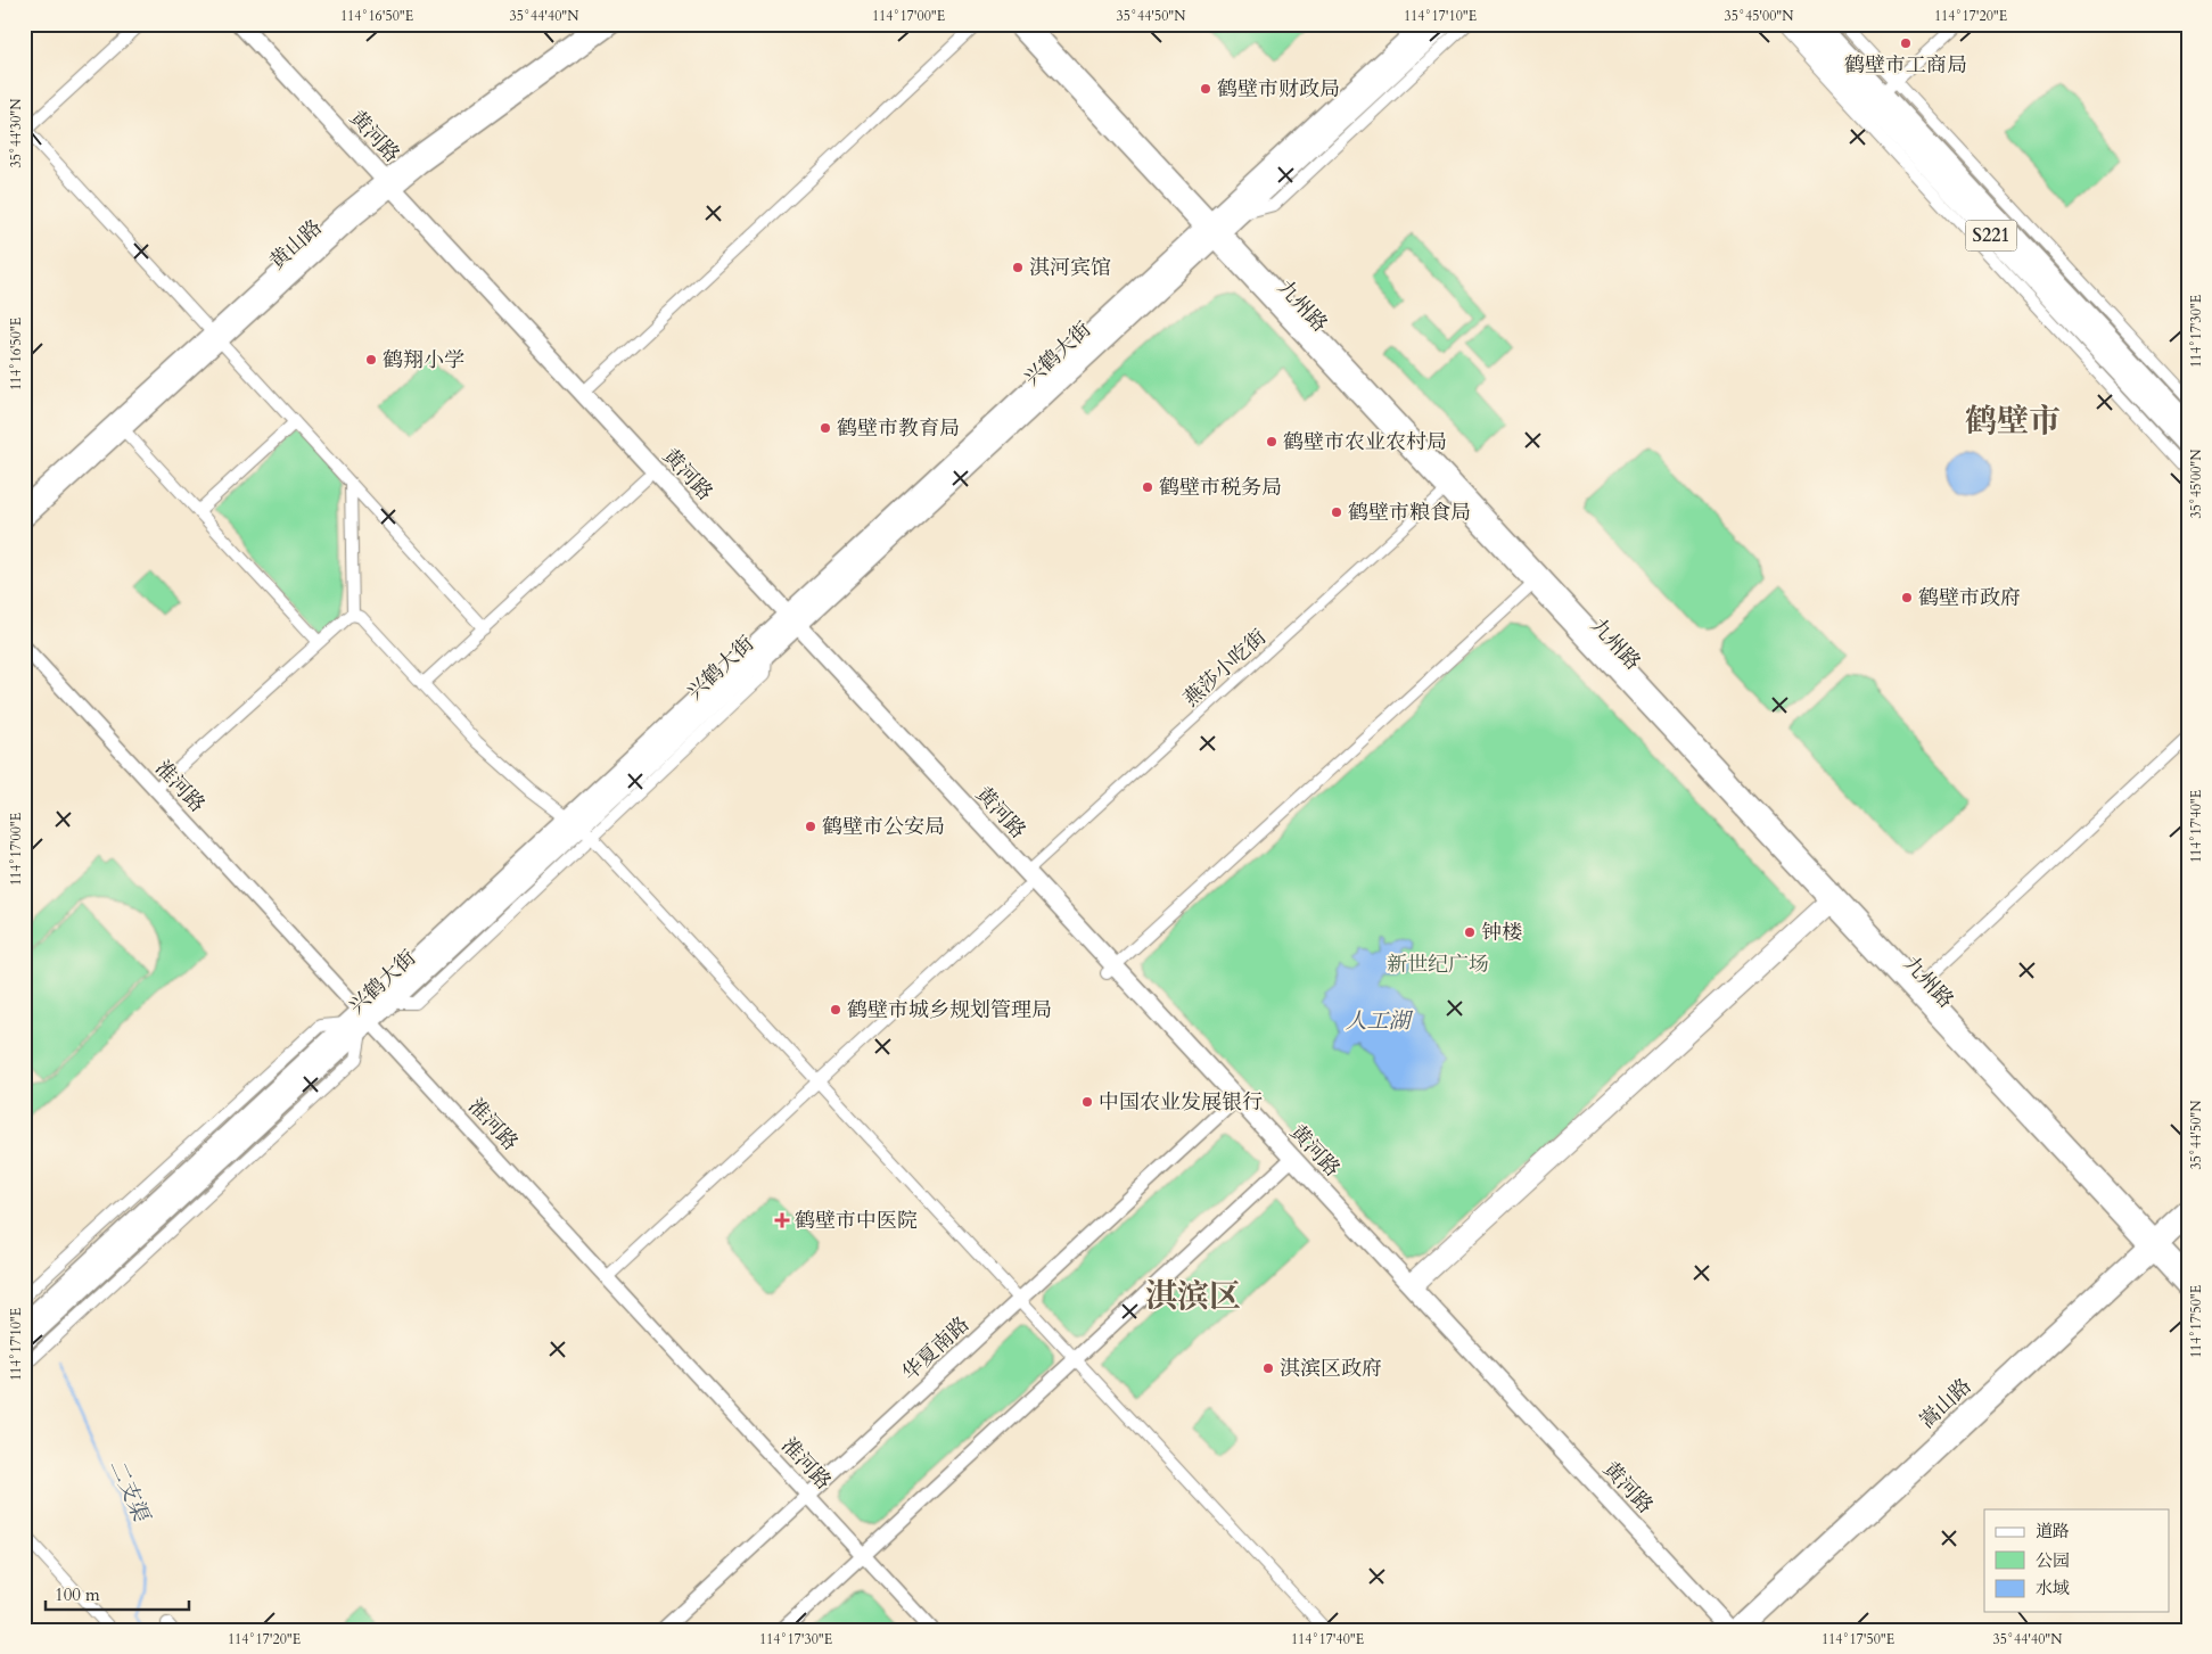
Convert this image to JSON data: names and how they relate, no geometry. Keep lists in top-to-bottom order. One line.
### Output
{"streets":{"main road":["黄河路","S221","兴鹤大街"],"street":["黄山路","九州路","燕莎小吃街","淮河路","华夏南路","嵩山路"]},"crossings":[["黄河路","黄山路"],["黄河路","兴鹤大街"],["黄河路","燕莎小吃街"],["黄河路","华夏南路"],["黄河路","嵩山路"],["九州路","兴鹤大街"],["九州路","燕莎小吃街"],["九州路","嵩山路"],["兴鹤大街","淮河路"],["淮河路","华夏南路"]],"districts":["鹤壁市","淇滨区"],"water":["人工湖","二支渠"],"parks":["新世纪广场"],"places":{"other":["鹤壁市工商局","鹤壁市财政局","淇河宾馆","鹤翔小学","鹤壁市教育局","鹤壁市农业农村局","鹤壁市税务局","鹤壁市粮食局","鹤壁市政府","鹤壁市公安局","钟楼","鹤壁市城乡规划管理局","中国农业发展银行","淇滨区政府"],"health":["鹤壁市中医院"]},"legend":["道路","公园","水域"],"scale_bar":"100 m","coordinates":["114°16'50\"E","35°44'40\"N","114°17'00\"E","35°44'50\"N","114°17'10\"E","35°45'00\"N","114°17'20\"E","35°44'30\"N","114°17'30\"E","114°17'40\"E","114°17'50\"E"]}
